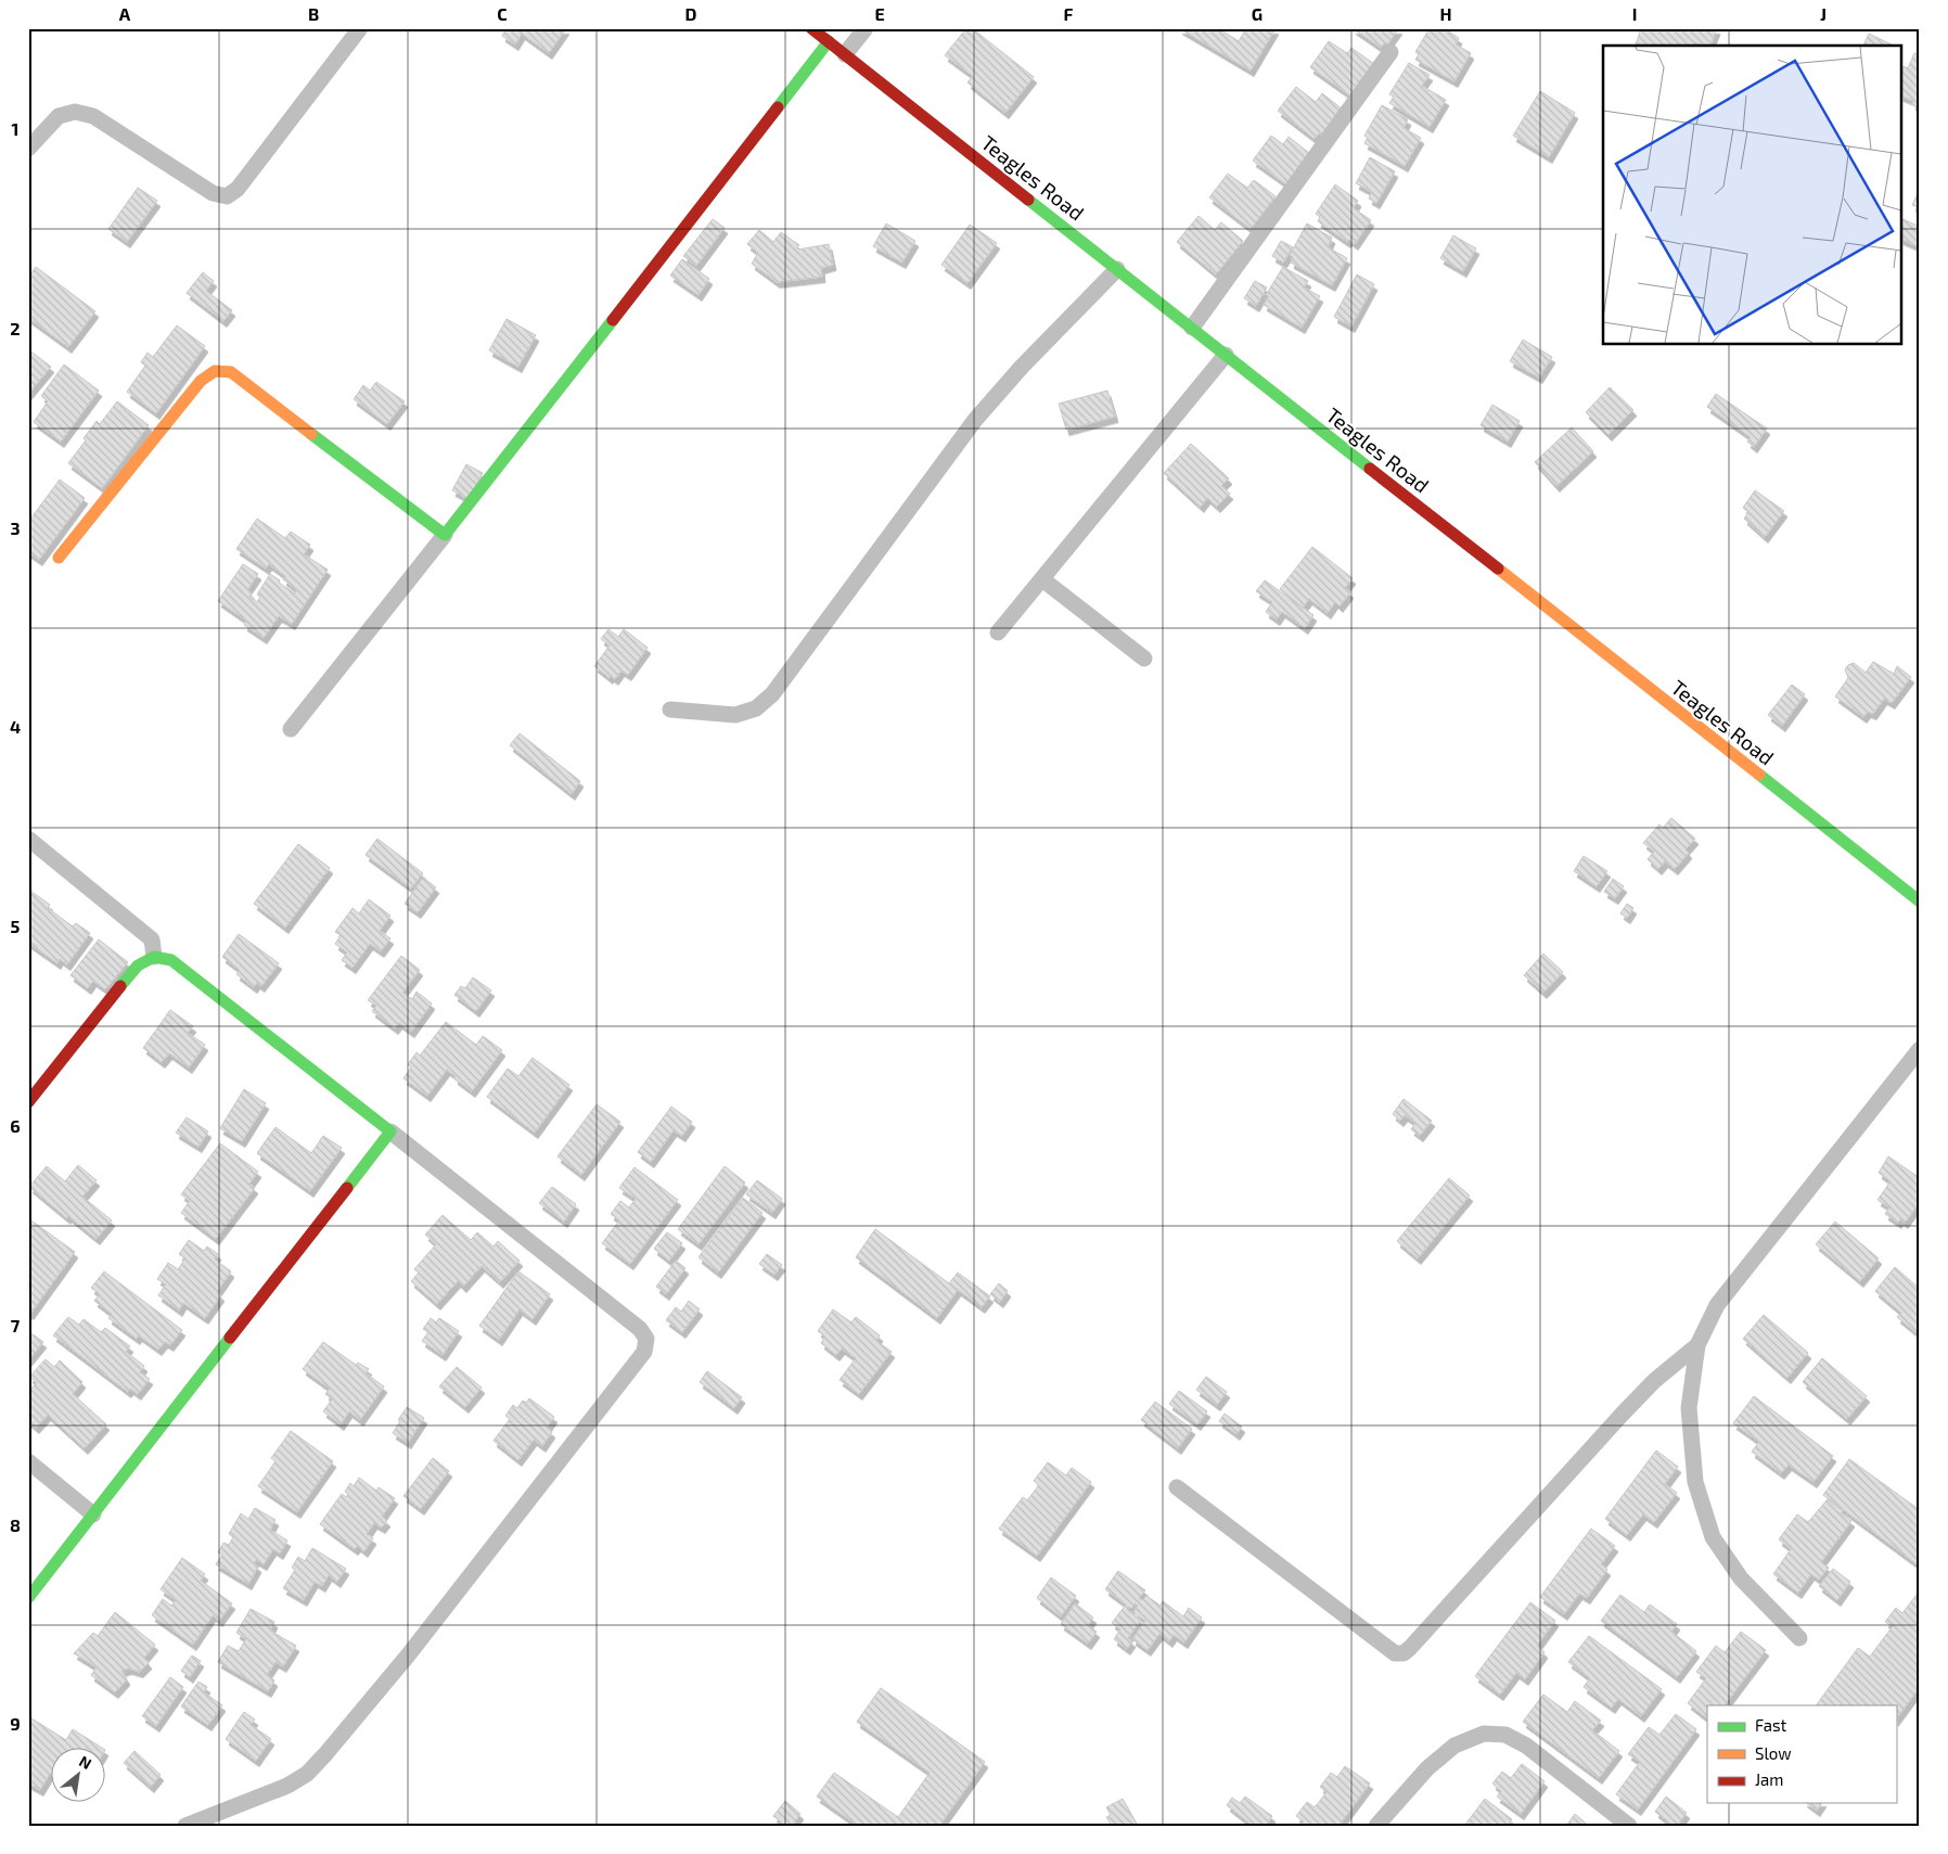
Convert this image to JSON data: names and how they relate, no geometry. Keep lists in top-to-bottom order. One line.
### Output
{"streets":{"street":["Teagles Road"]},"legend":["Fast","Slow","Jam"],"north":"top right","grid":{"columns":["A","B","C","D","E","F","G","H","I","J"],"rows":["1","2","3","4","5","6","7","8","9"]}}
